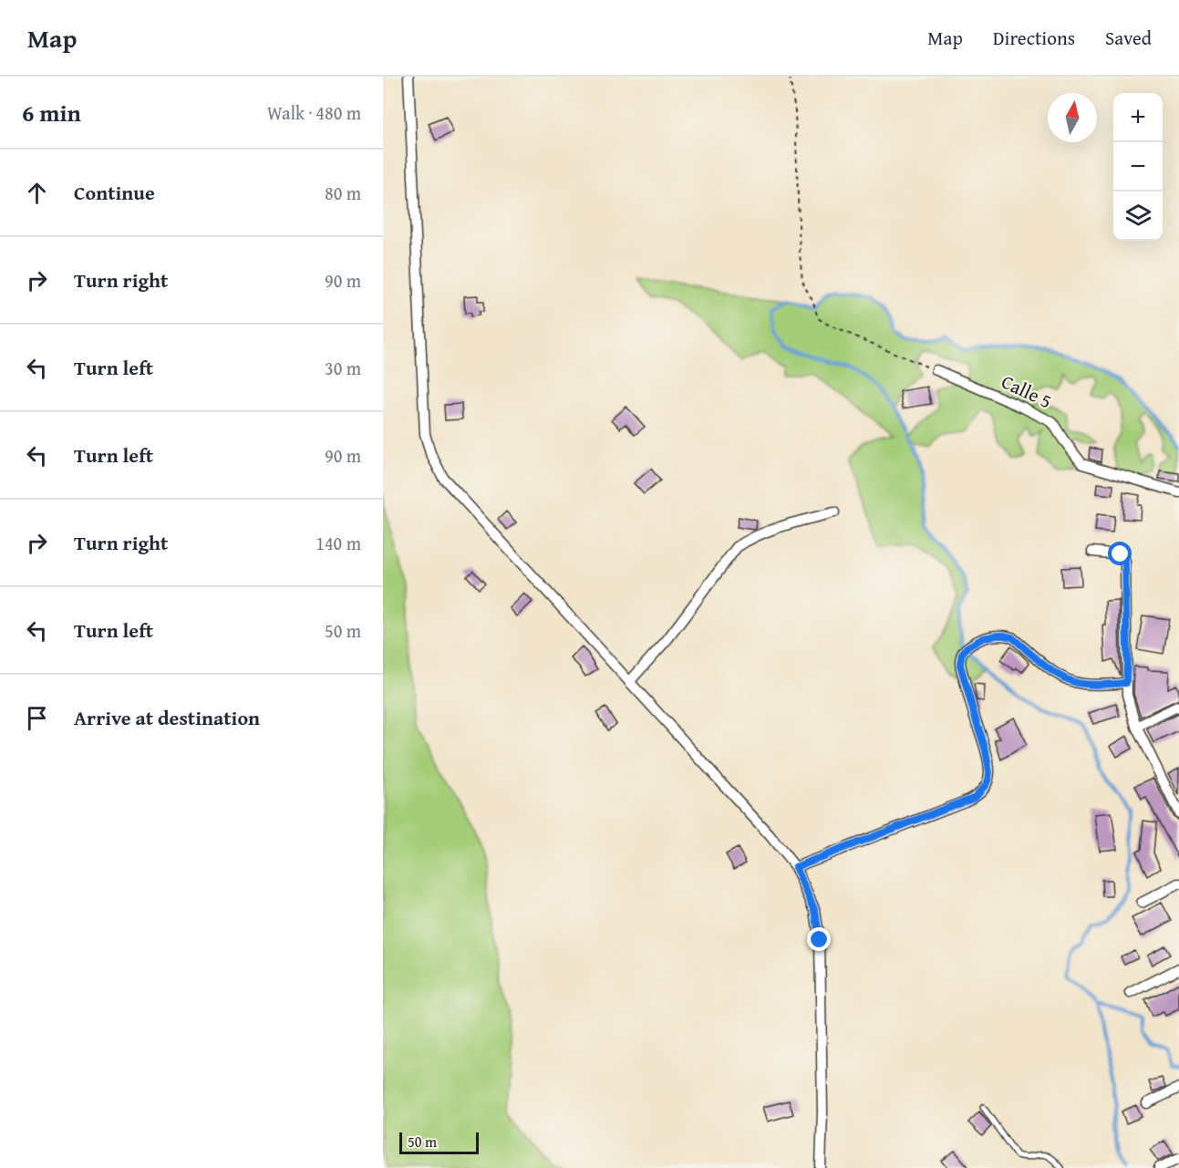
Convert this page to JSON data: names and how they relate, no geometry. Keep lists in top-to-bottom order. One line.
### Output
{"streets":{"street":["Calle 5"]},"scale_bar":"50 m","north":"top","page":{"header":"Map","nav":["Map","Directions","Saved"],"heading":["6 min","Walk · 480 m"],"map_buttons":["+","−"],"list":[["Continue","80 m"],["Turn right","90 m"],["Turn left","30 m"],["Turn left","90 m"],["Turn right","140 m"],["Turn left","50 m"],"Arrive at destination"],"scale":"50 m"}}
